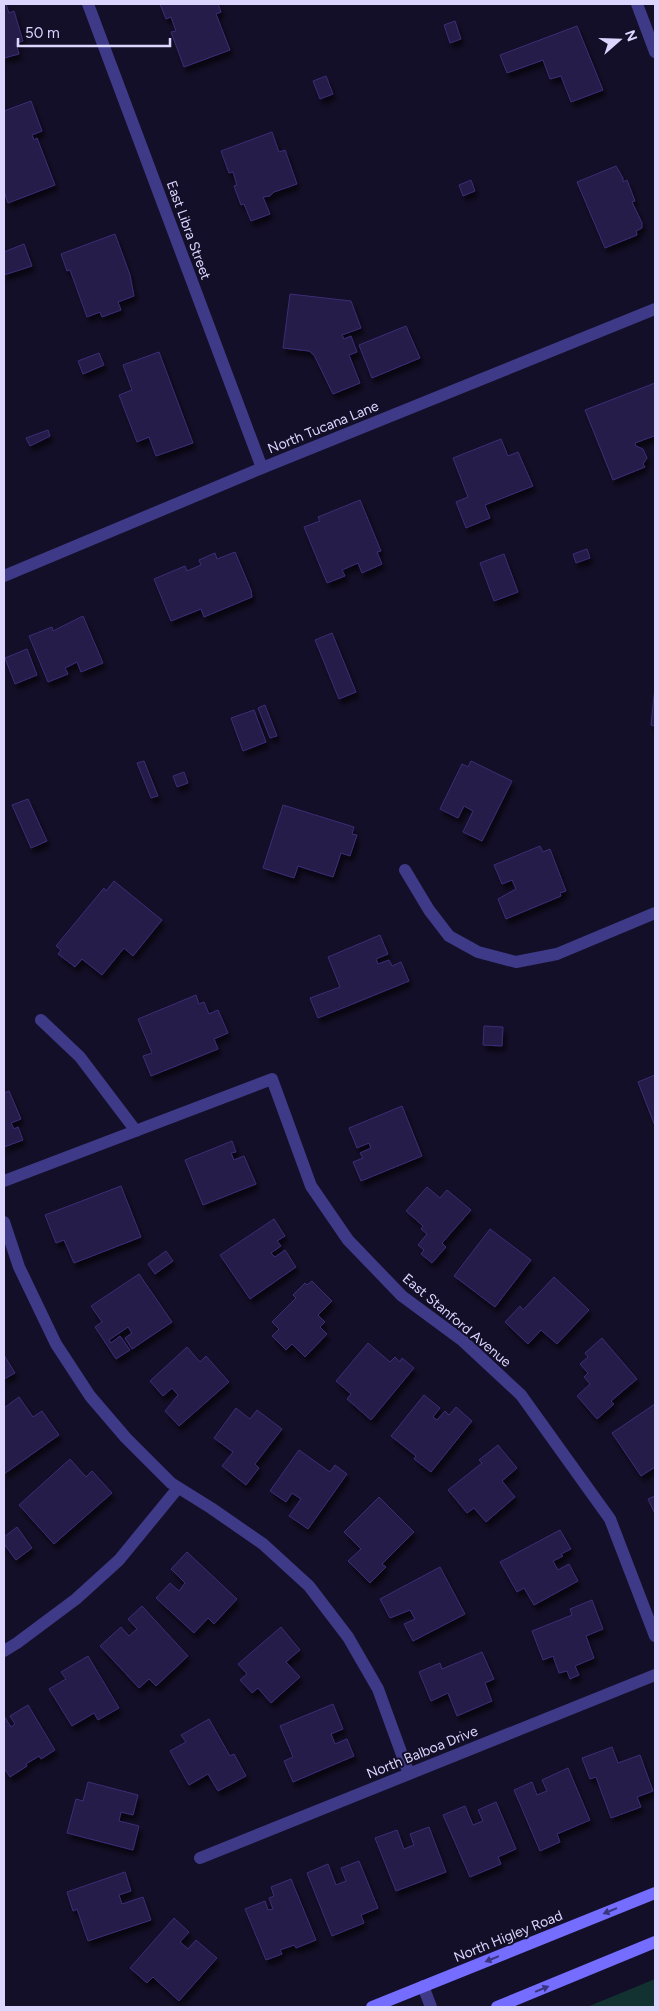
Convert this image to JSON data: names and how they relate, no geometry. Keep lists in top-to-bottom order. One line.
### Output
{"streets":{"main road":["North Higley Road"],"street":["East Libra Street","North Tucana Lane","East Stanford Avenue","North Balboa Drive"]},"crossings":[["East Libra Street","North Tucana Lane"]],"scale_bar":"50 m","north":"right"}
